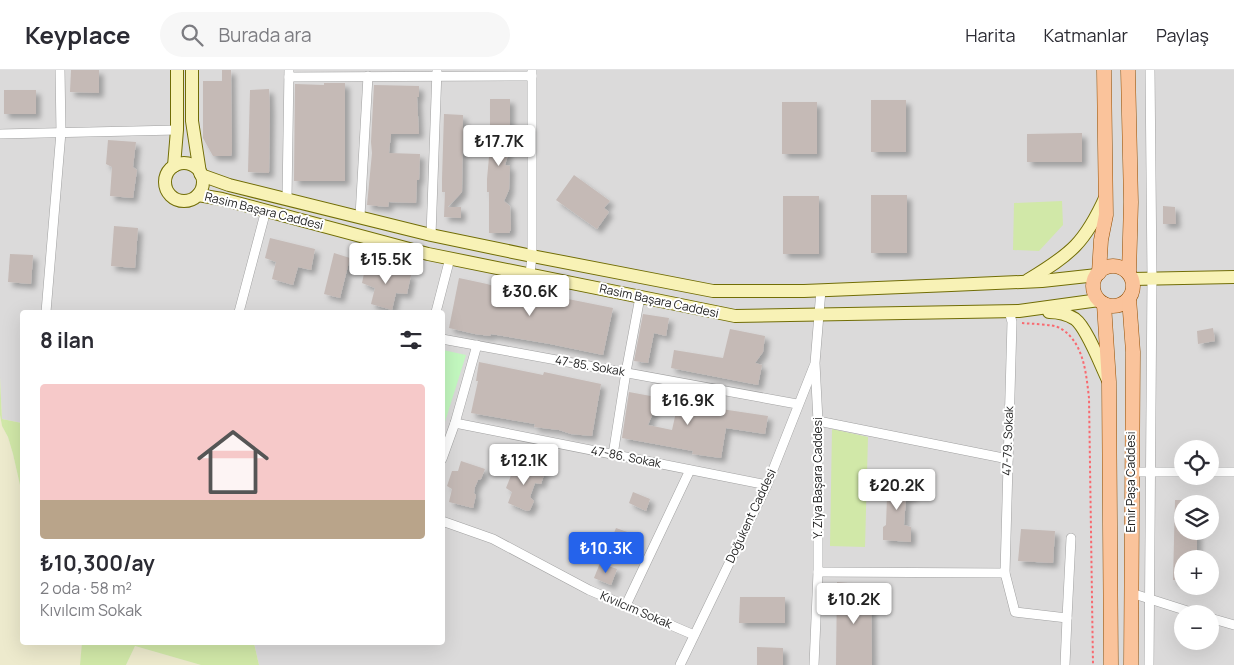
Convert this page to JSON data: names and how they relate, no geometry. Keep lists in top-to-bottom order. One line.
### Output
{"streets":{"main road":["Emir Paşa Caddesi"],"street":["Rasim Başara Caddesi","47-85. Sokak","47-79. Sokak","47-86. Sokak","Y. Ziya Başara Caddesi","Doğukent Caddesi","Kıvılcım Sokak"]},"crossings":[["Rasim Başara Caddesi","47-79. Sokak"],["Rasim Başara Caddesi","Y. Ziya Başara Caddesi"],["Rasim Başara Caddesi","Emir Paşa Caddesi"],["47-85. Sokak","Doğukent Caddesi"],["47-86. Sokak","Doğukent Caddesi"],["Y. Ziya Başara Caddesi","Doğukent Caddesi"],["Doğukent Caddesi","Kıvılcım Sokak"]],"page":{"header":"Keyplace","search":"Burada ara","nav":["Harita","Katmanlar","Paylaş"],"price":["₺17.7K","₺15.5K","₺30.6K","₺16.9K","₺12.1K","₺20.2K","₺10.3K","₺10.2K"],"heading":"8 ilan","list":[{"name":"₺10,300/ay","note":"2 oda · 58 m² · Kıvılcım Sokak"}],"map_buttons":["+","−"]}}
